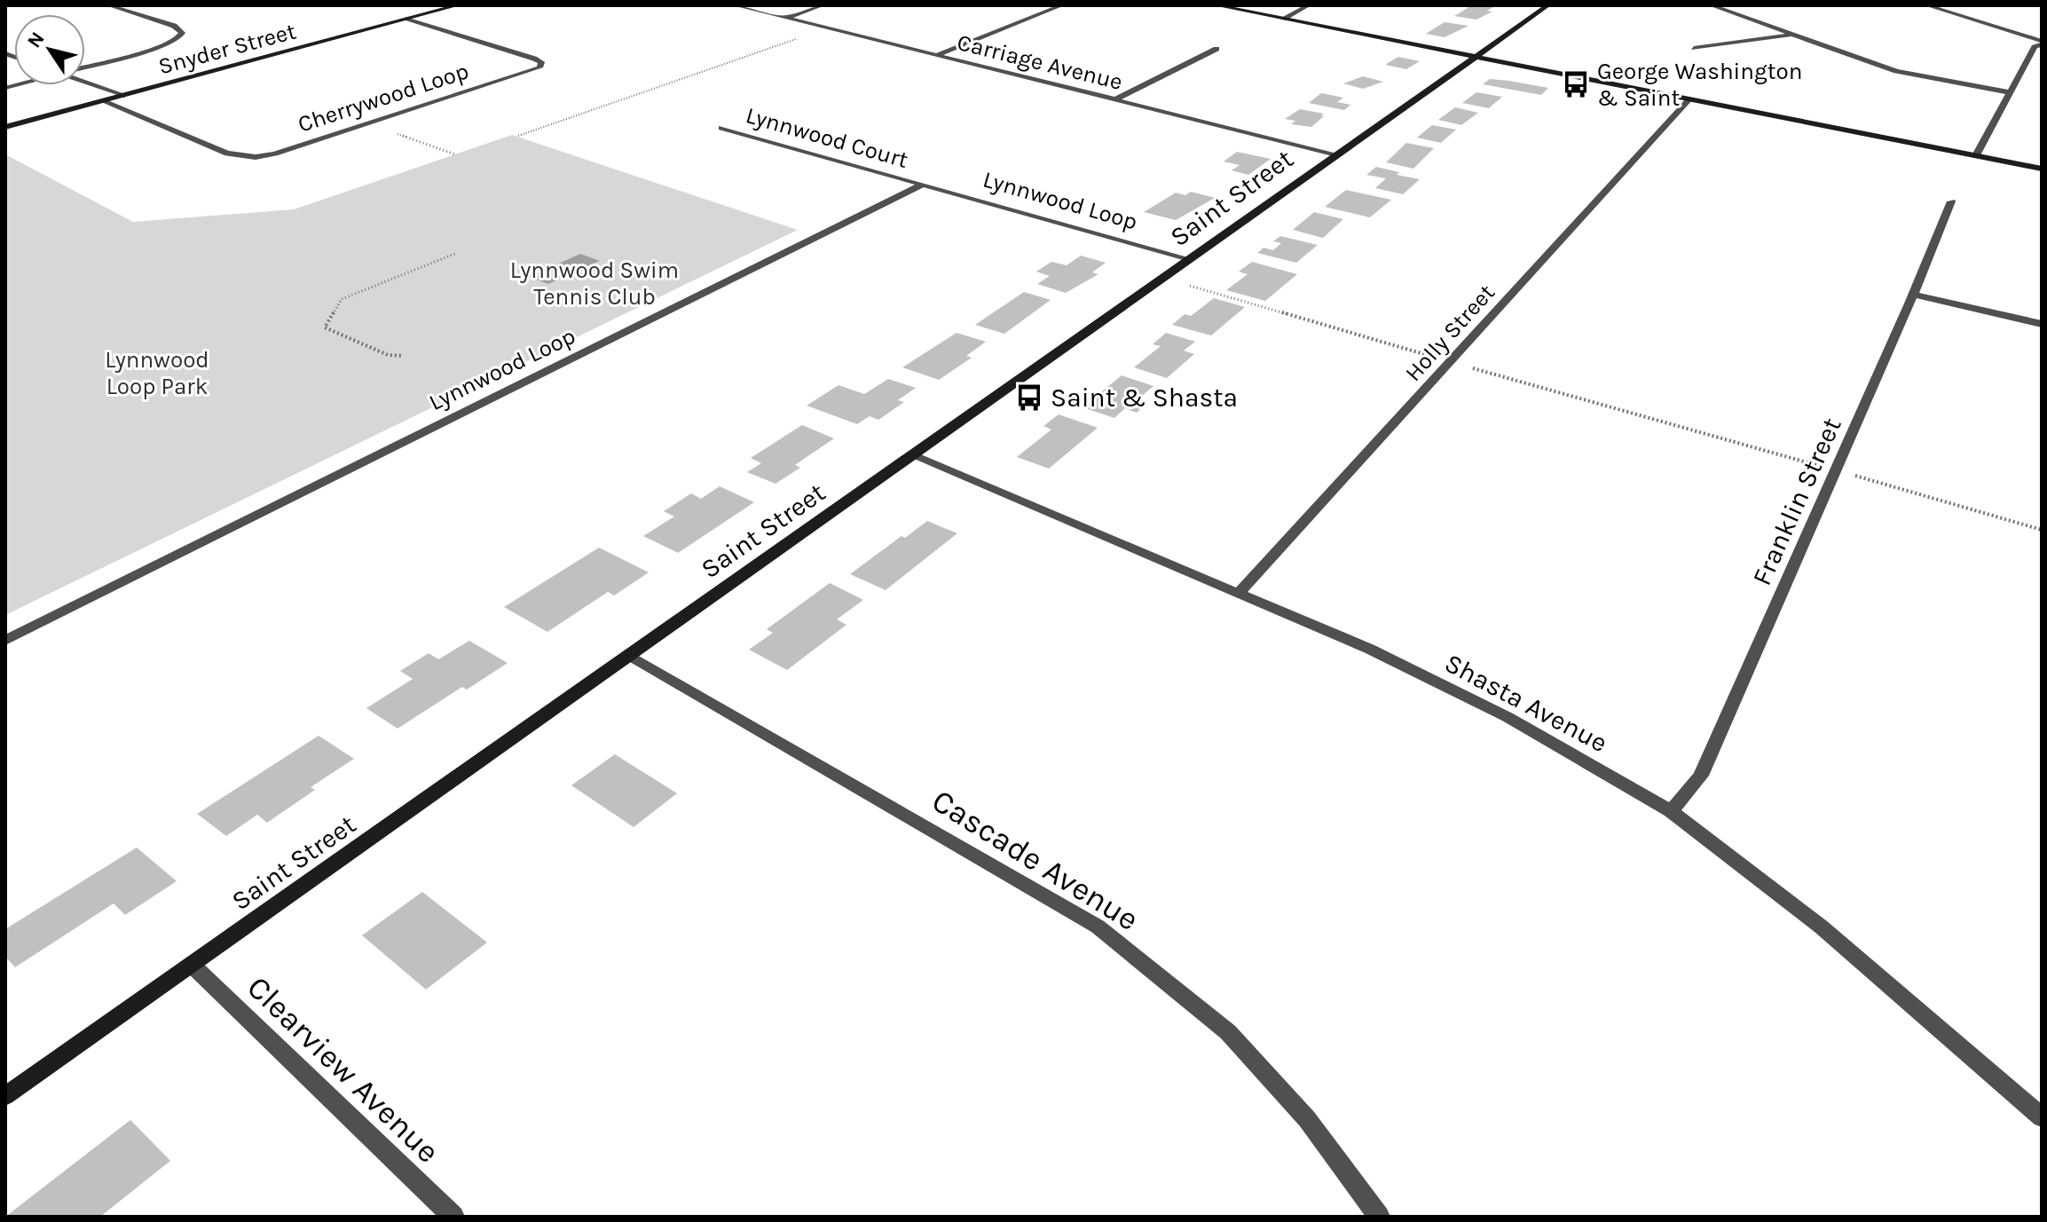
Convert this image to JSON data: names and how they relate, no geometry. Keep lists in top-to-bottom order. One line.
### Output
{"streets":{"street":["Snyder Street","Carriage Avenue","Cherrywood Loop","Lynnwood Court","Saint Street","Lynnwood Loop","Holly Street","Franklin Street","Shasta Avenue","Cascade Avenue","Clearview Avenue"]},"crossings":[["Snyder Street","Cherrywood Loop"],["Carriage Avenue","Saint Street"],["Lynnwood Court","Lynnwood Loop"],["Saint Street","Lynnwood Loop"],["Saint Street","Shasta Avenue"],["Saint Street","Cascade Avenue"],["Saint Street","Clearview Avenue"],["Holly Street","Shasta Avenue"],["Franklin Street","Shasta Avenue"]],"parks":["Lynnwood Swim Tennis Club","Lynnwood Loop Park"],"places":{"bus stop":["George Washington & Saint","Saint & Shasta"]},"north":"top left"}
